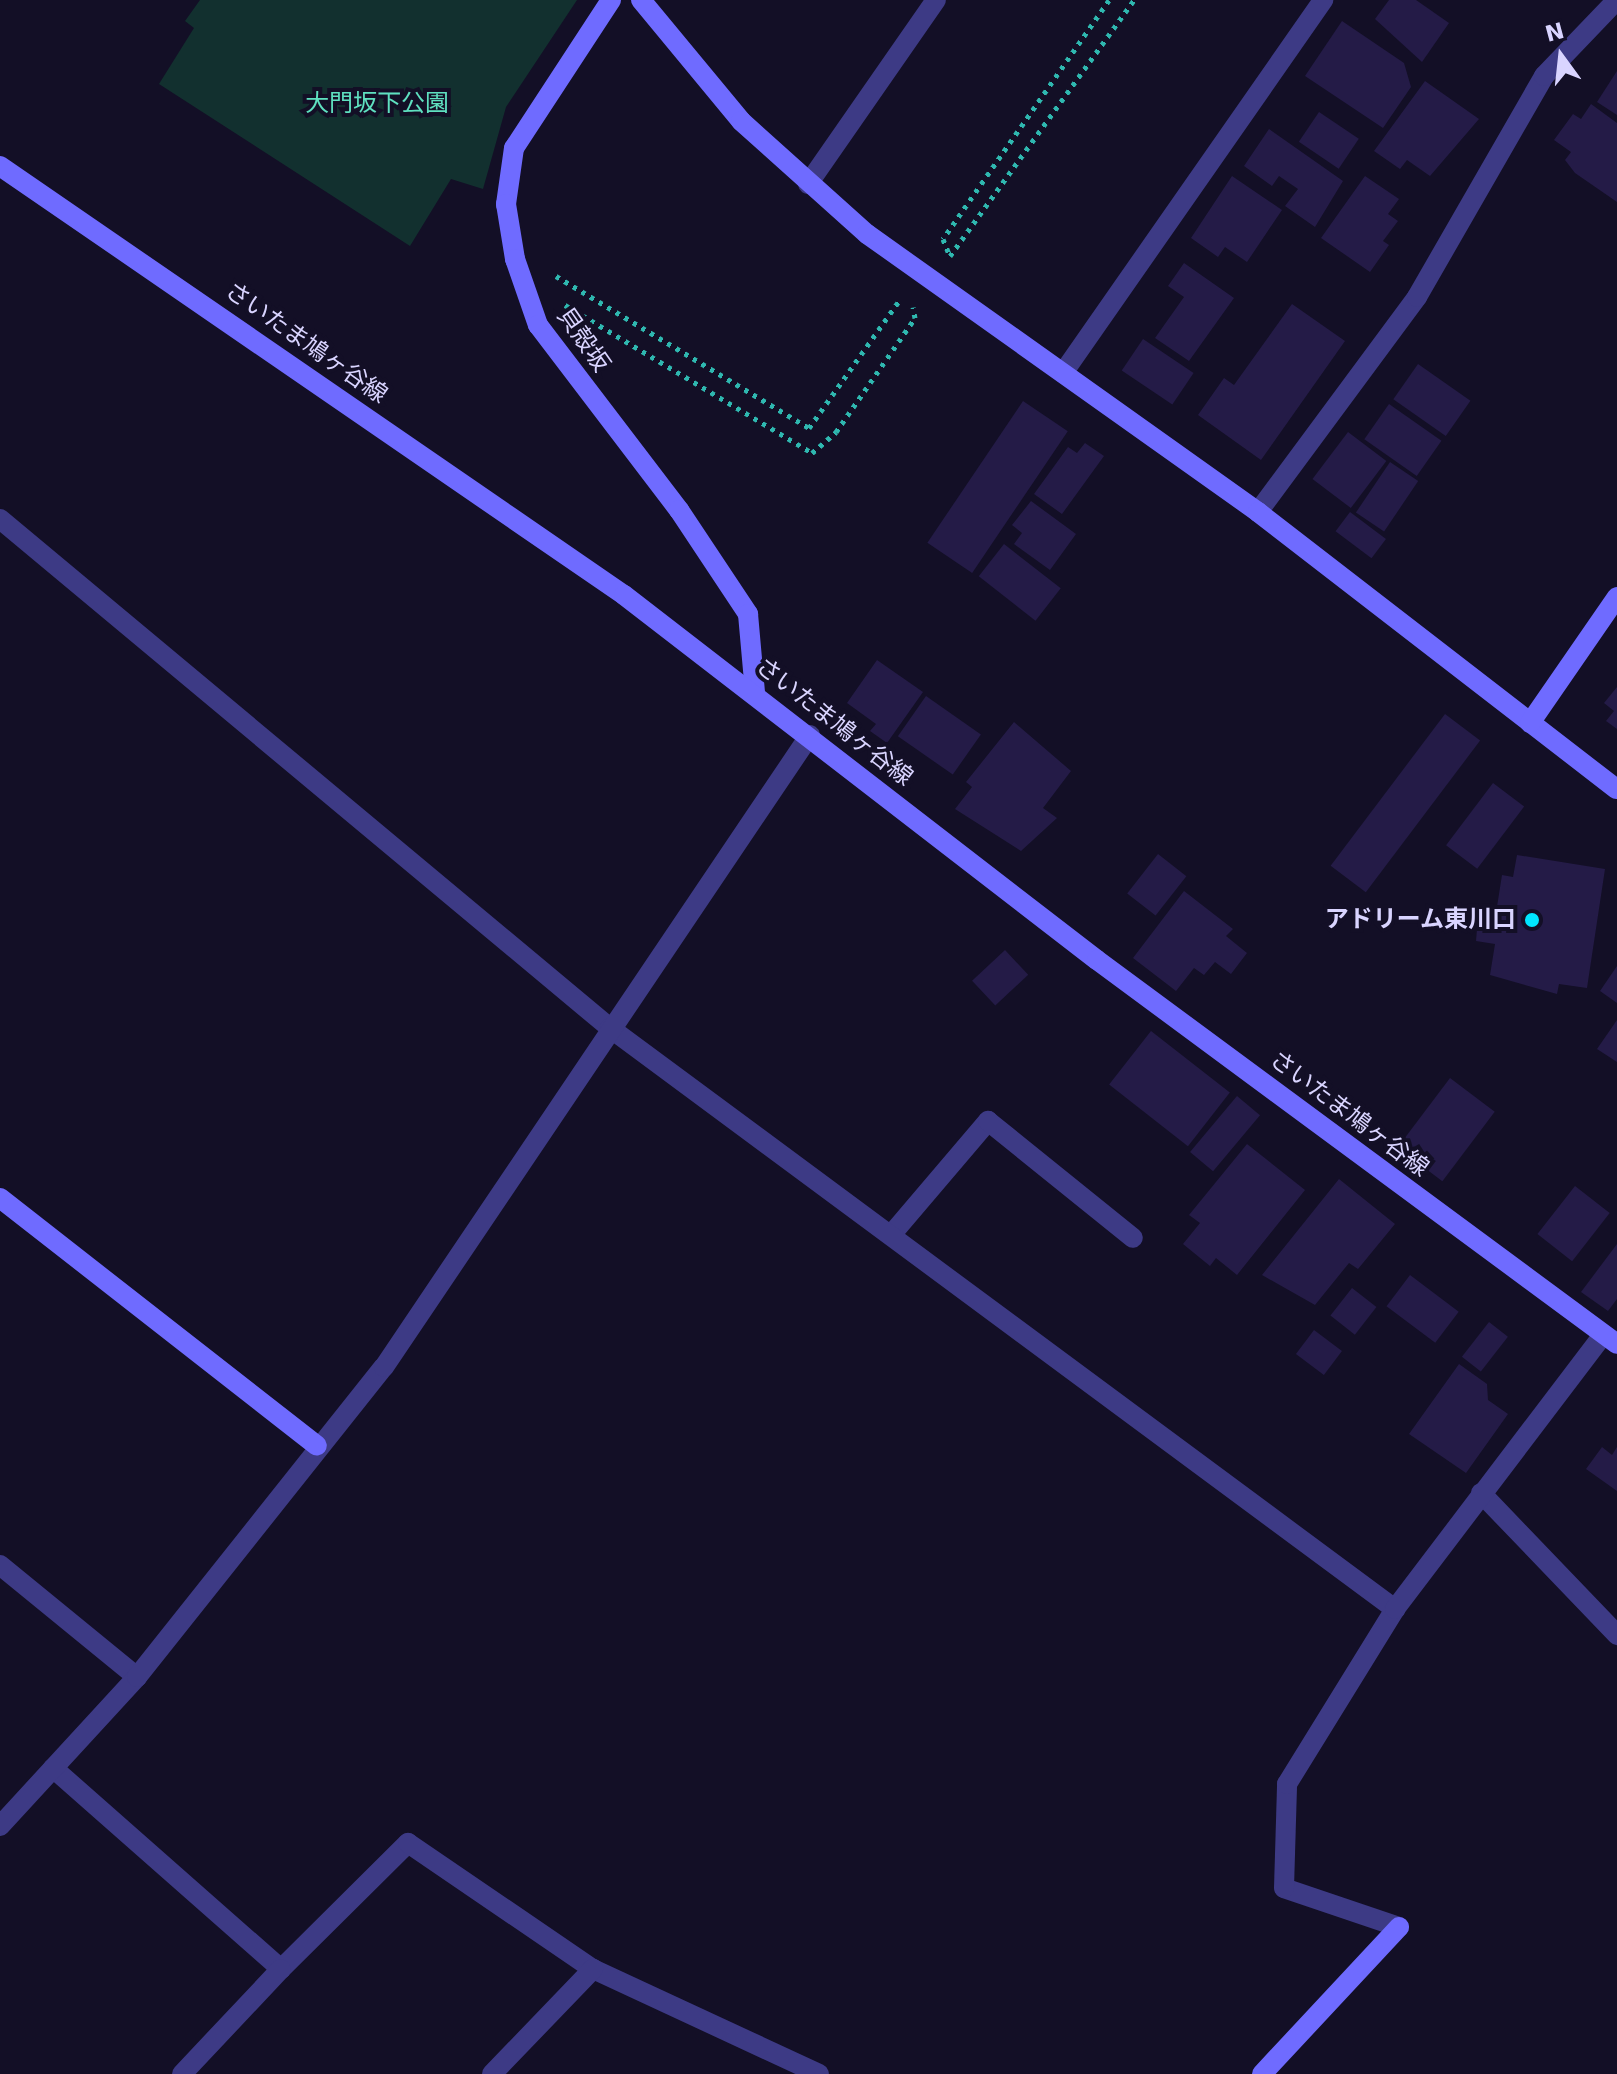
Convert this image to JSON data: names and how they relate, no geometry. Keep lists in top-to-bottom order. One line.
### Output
{"streets":{"street":["貝殻坂","さいたま鳩ヶ谷線"]},"crossings":[["貝殻坂","さいたま鳩ヶ谷線"]],"parks":["大門坂下公園"],"places":["アドリーム東川口"],"north":"top"}
